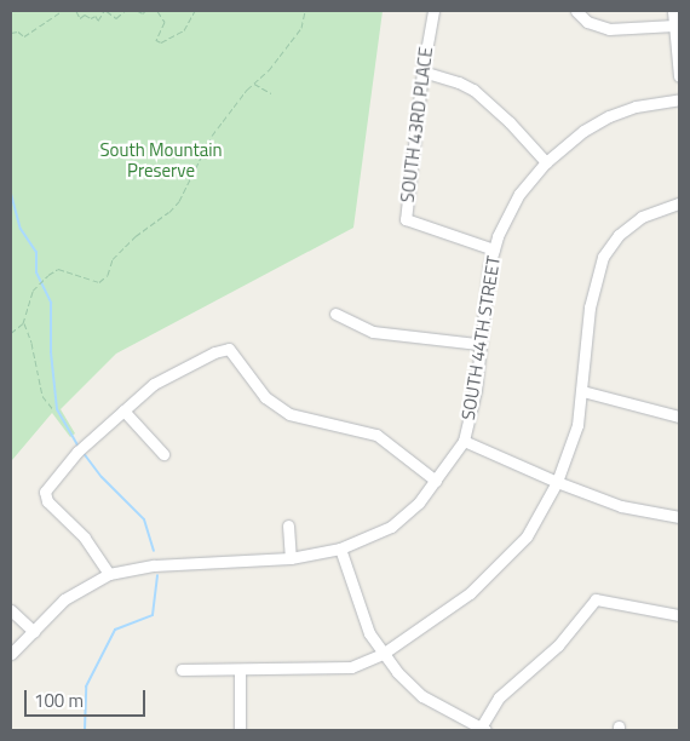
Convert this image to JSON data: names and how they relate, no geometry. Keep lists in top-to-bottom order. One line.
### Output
{"streets":{"street":["SOUTH 43RD PLACE","SOUTH 44TH STREET"]},"crossings":[["SOUTH 43RD PLACE","SOUTH 44TH STREET"]],"parks":["South Mountain Preserve"],"scale_bar":"100 m"}
